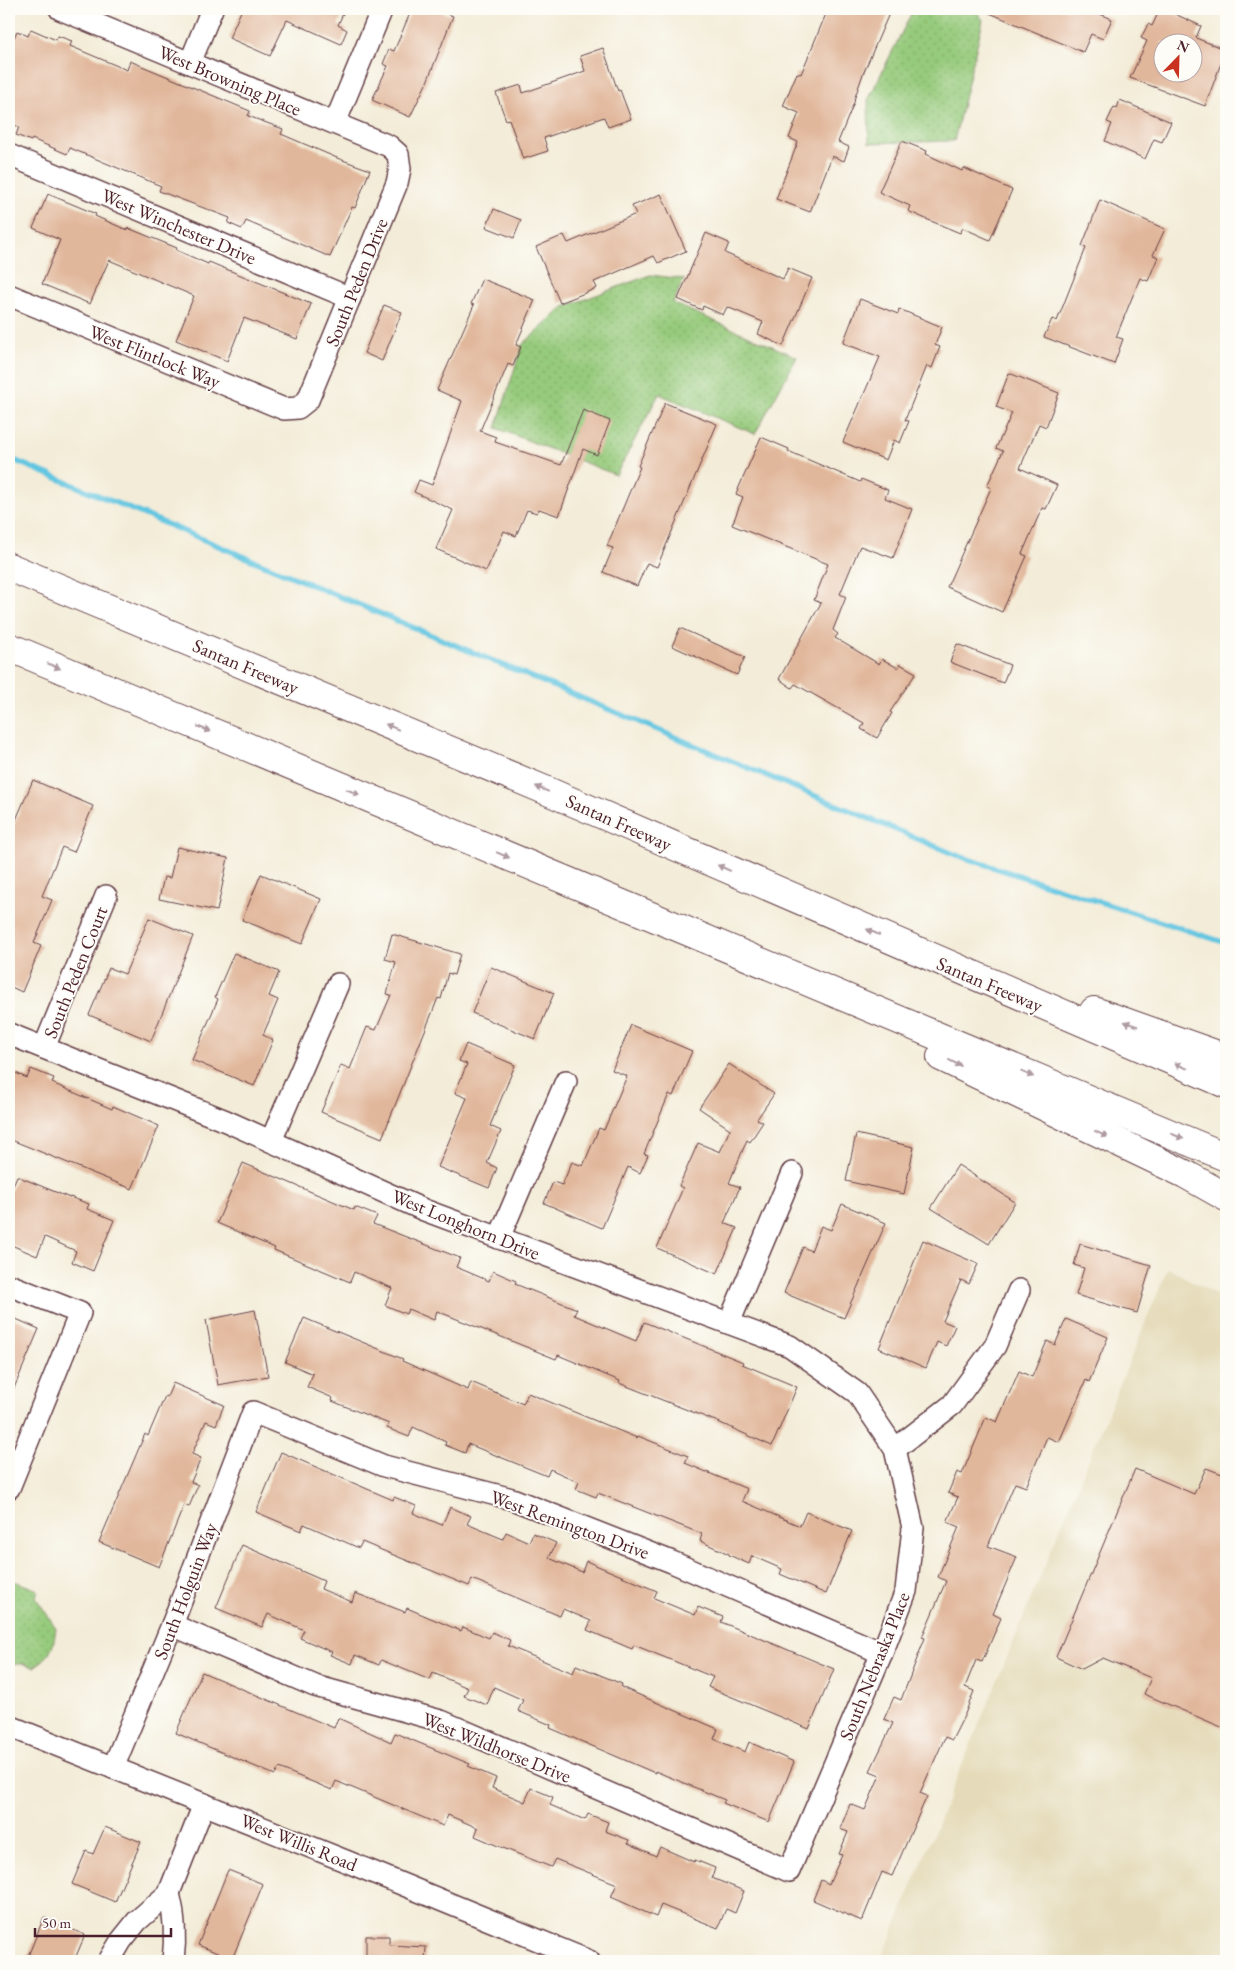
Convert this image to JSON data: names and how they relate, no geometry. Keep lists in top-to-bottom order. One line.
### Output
{"streets":{"highway":["Santan Freeway"],"street":["West Browning Place","West Winchester Drive","South Peden Drive","West Flintlock Way","South Peden Court","West Longhorn Drive","West Remington Drive","South Holguin Way","South Nebraska Place","West Wildhorse Drive","West Willis Road"]},"crossings":[["West Browning Place","South Peden Drive"],["West Winchester Drive","South Peden Drive"],["South Peden Drive","West Flintlock Way"],["South Peden Court","West Longhorn Drive"],["West Longhorn Drive","South Nebraska Place"],["West Remington Drive","South Holguin Way"],["West Remington Drive","South Nebraska Place"],["South Holguin Way","West Wildhorse Drive"],["South Holguin Way","West Willis Road"],["South Nebraska Place","West Wildhorse Drive"]],"scale_bar":"50 m","north":"top right"}
